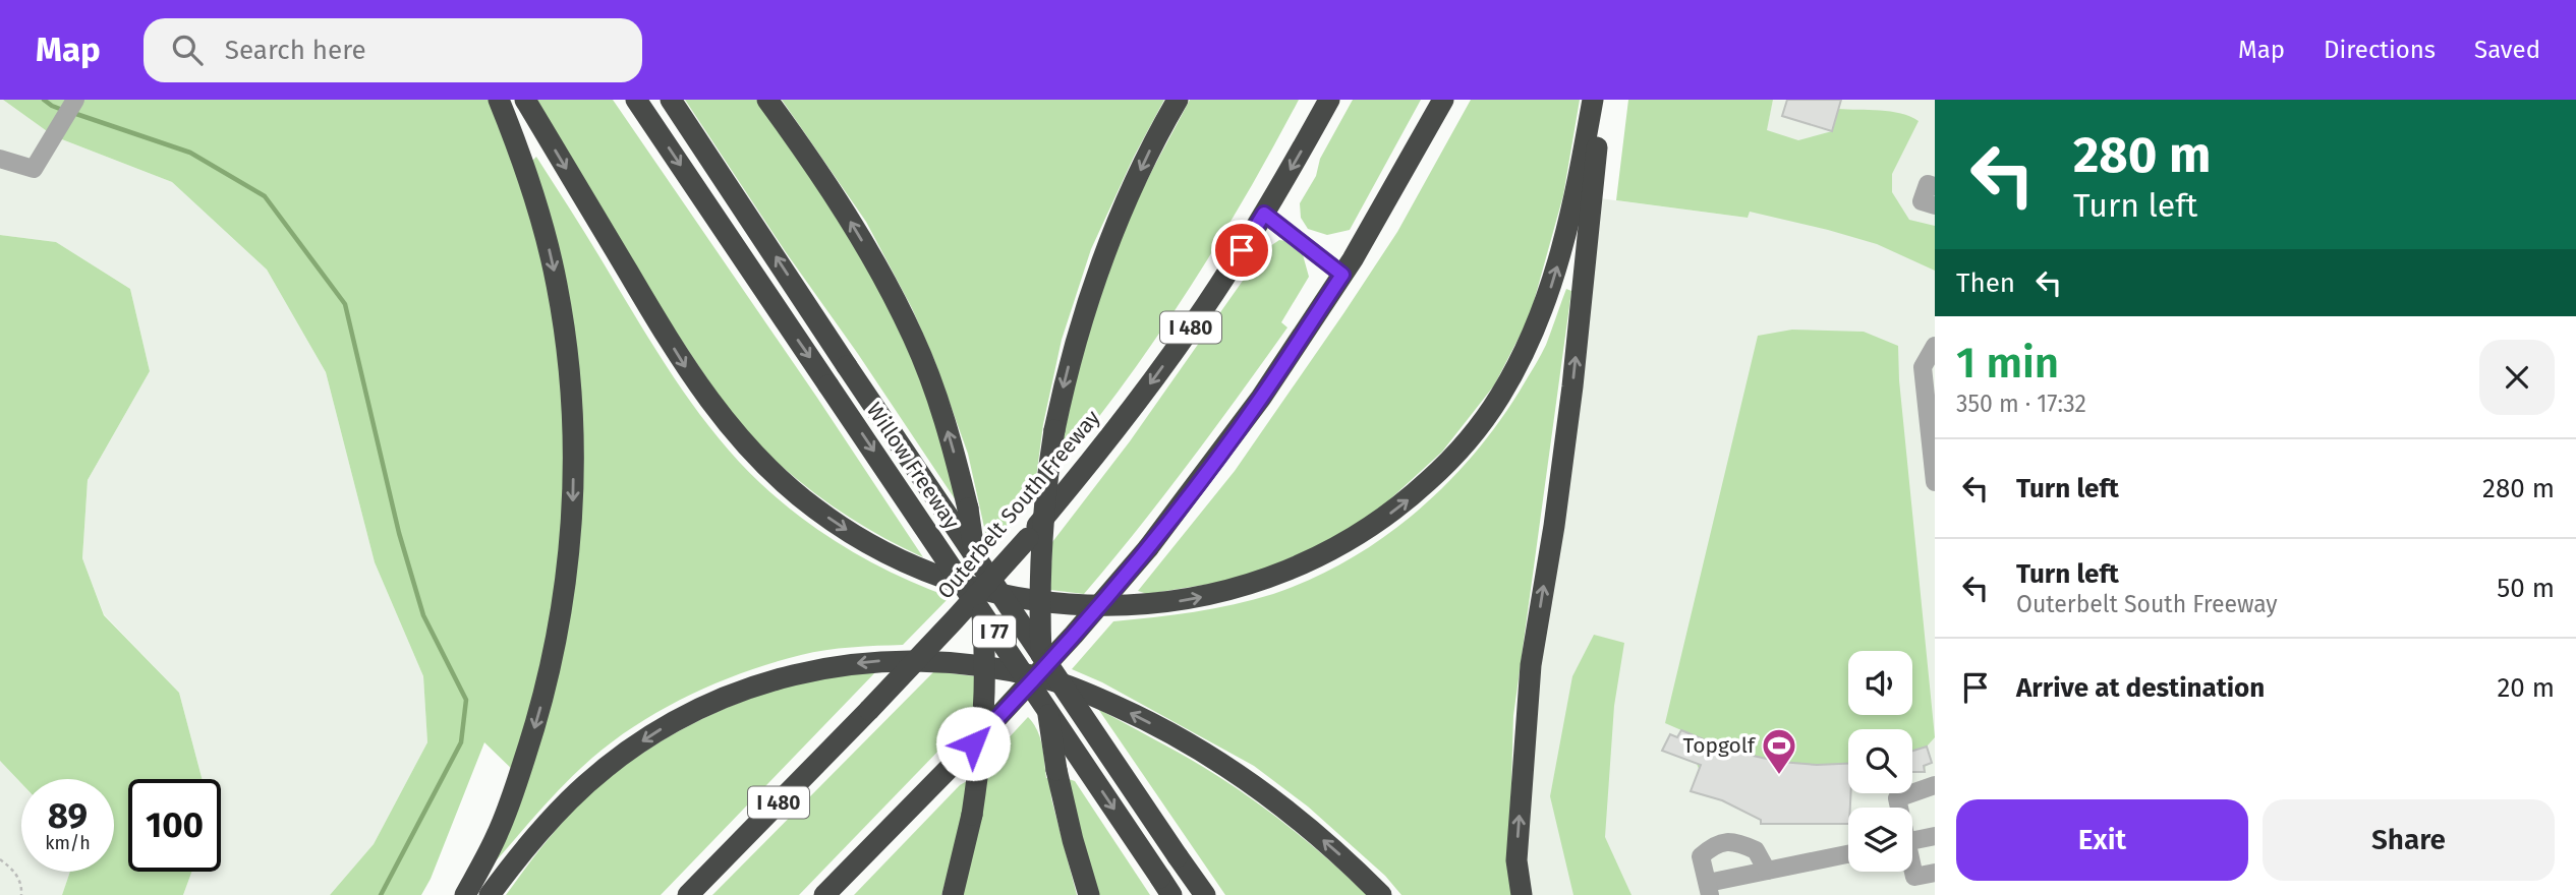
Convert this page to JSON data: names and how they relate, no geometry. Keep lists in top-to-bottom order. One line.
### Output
{"streets":{"highway":["I 480","Willow Freeway","Outerbelt South Freeway","I 77"]},"places":{"sports":["Topgolf"]},"page":{"header":"Map","search":"Search here","nav":["Map","Directions","Saved"],"turn":["280 m","Turn left"],"then":"Then","heading":["1 min","350 m · 17:32"],"list":[{"name":"Turn left","value":"280 m"},{"name":"Turn left","note":"Outerbelt South Freeway","value":"50 m"},{"name":"Arrive at destination","value":"20 m"}],"speed":"89 km/h","limit":"100","buttons":["Exit","Share"]}}
